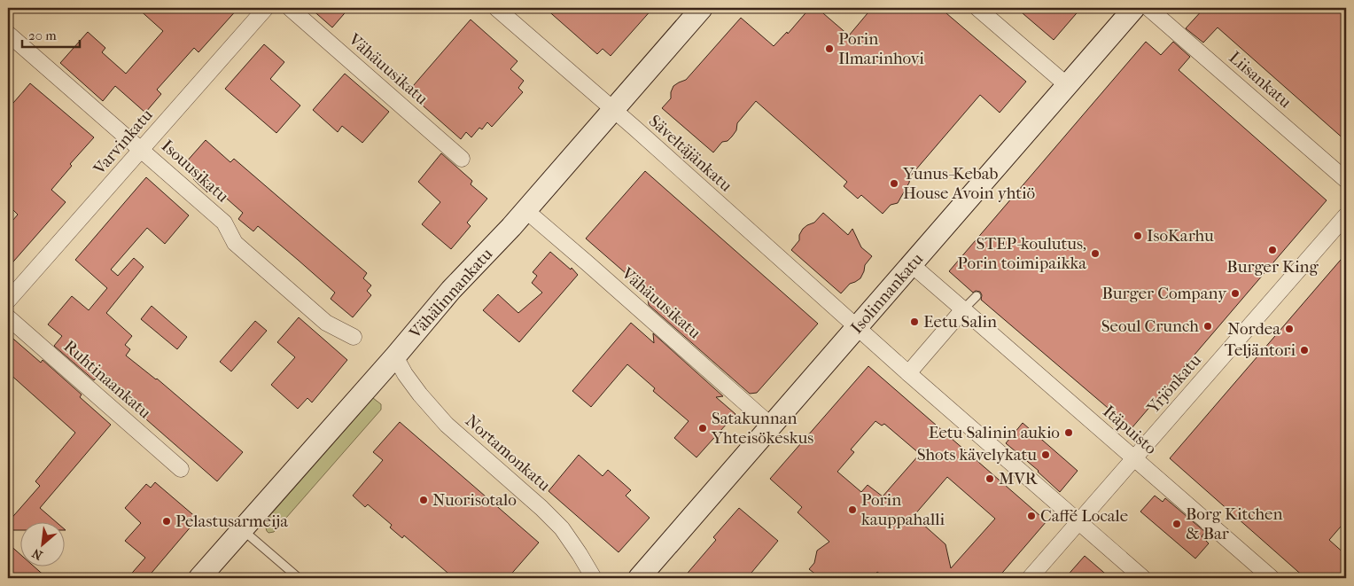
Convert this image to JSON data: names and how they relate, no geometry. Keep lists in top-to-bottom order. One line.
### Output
{"streets":{"main road":["Vähälinnankatu","Isolinnankatu"],"street":["Vähäuusikatu","Liisankatu","Varvinkatu","Säveltäjänkatu","Isouusikatu","Ruhtinaankatu","Yrjönkatu","Itäpuisto","Nortamonkatu"]},"crossings":[["Vähäuusikatu","Vähälinnankatu"],["Vähäuusikatu","Isolinnankatu"],["Varvinkatu","Isouusikatu"],["Säveltäjänkatu","Vähälinnankatu"],["Säveltäjänkatu","Isolinnankatu"],["Vähälinnankatu","Nortamonkatu"],["Isolinnankatu","Itäpuisto"],["Yrjönkatu","Itäpuisto"]],"places":["Porin Ilmarinhovi","Yunus-Kebab House Avoin yhtiö","IsoKarhu","Burger King","STEP-koulutus, Porin toimipaikka","Burger Company","Eetu Salin","Seoul Crunch","Nordea","Teljäntori","Satakunnan Yhteisökeskus","Eetu Salinin aukio","Shots kävelykatu","MVR","Nuorisotalo","Porin kauppahalli","Caffé Locale","Pelastusarmeija","Borg Kitchen & Bar"],"scale_bar":"20 m","north":"bottom left"}
